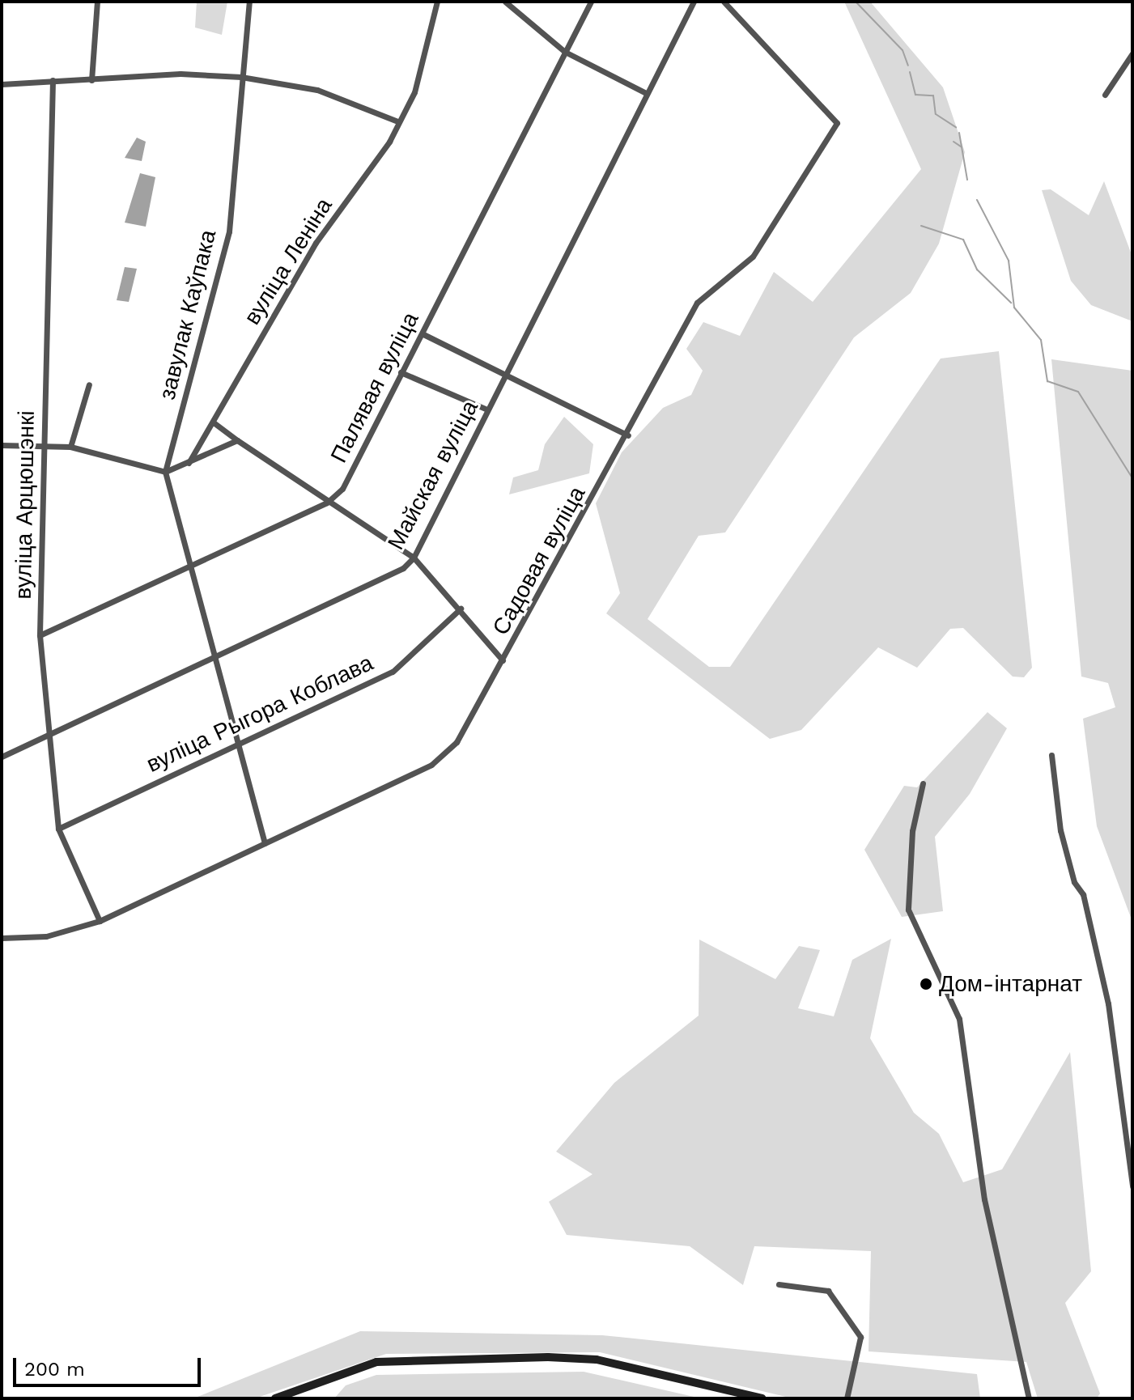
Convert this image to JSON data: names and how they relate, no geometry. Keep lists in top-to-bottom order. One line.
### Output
{"streets":{"street":["вуліца Леніна","завулак Каўпака","Палявая вуліца","Майская вуліца","вуліца Арцюшэнкі","Садовая вуліца","вуліца Рыгора Коблава"]},"crossings":[["Палявая вуліца","вуліца Арцюшэнкі"],["Майская вуліца","вуліца Арцюшэнкі"],["вуліца Арцюшэнкі","Садовая вуліца"],["вуліца Арцюшэнкі","вуліца Рыгора Коблава"]],"places":["Дом-інтарнат"],"scale_bar":"200 m"}
